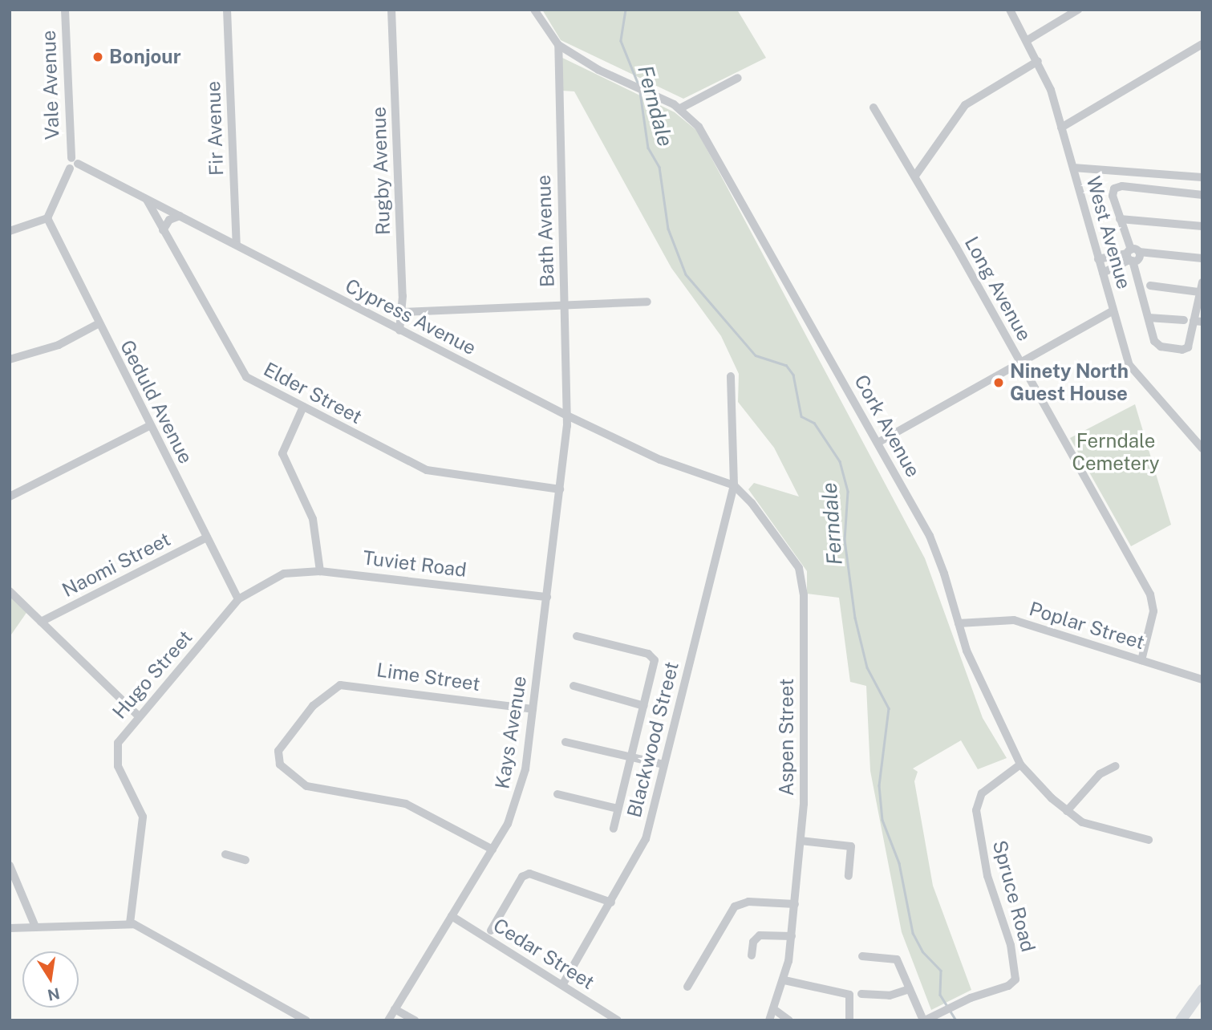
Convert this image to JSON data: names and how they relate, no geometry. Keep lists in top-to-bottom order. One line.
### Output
{"streets":{"street":["Vale Avenue","Fir Avenue","Rugby Avenue","Bath Avenue","West Avenue","Long Avenue","Cypress Avenue","Elder Street","Geduld Avenue","Cork Avenue","Tuviet Road","Naomi Street","Poplar Street","Hugo Street","Lime Street","Kays Avenue","Aspen Street","Blackwood Street","Spruce Road","Cedar Street"]},"crossings":[["Vale Avenue","Cypress Avenue"],["Fir Avenue","Cypress Avenue"],["Rugby Avenue","Cypress Avenue"],["Bath Avenue","Cypress Avenue"],["Bath Avenue","Cork Avenue"],["Bath Avenue","Kays Avenue"],["Long Avenue","Poplar Street"],["Cypress Avenue","Elder Street"],["Cypress Avenue","Kays Avenue"],["Cypress Avenue","Aspen Street"],["Cypress Avenue","Blackwood Street"],["Elder Street","Kays Avenue"],["Geduld Avenue","Naomi Street"],["Geduld Avenue","Hugo Street"],["Cork Avenue","Poplar Street"],["Cork Avenue","Spruce Road"],["Tuviet Road","Hugo Street"],["Tuviet Road","Kays Avenue"],["Lime Street","Kays Avenue"],["Kays Avenue","Cedar Street"],["Aspen Street","Blackwood Street"],["Blackwood Street","Cedar Street"]],"water":["Ferndale"],"parks":["Ferndale Cemetery"],"places":["Bonjour","Ninety North Guest House"],"north":"bottom"}
